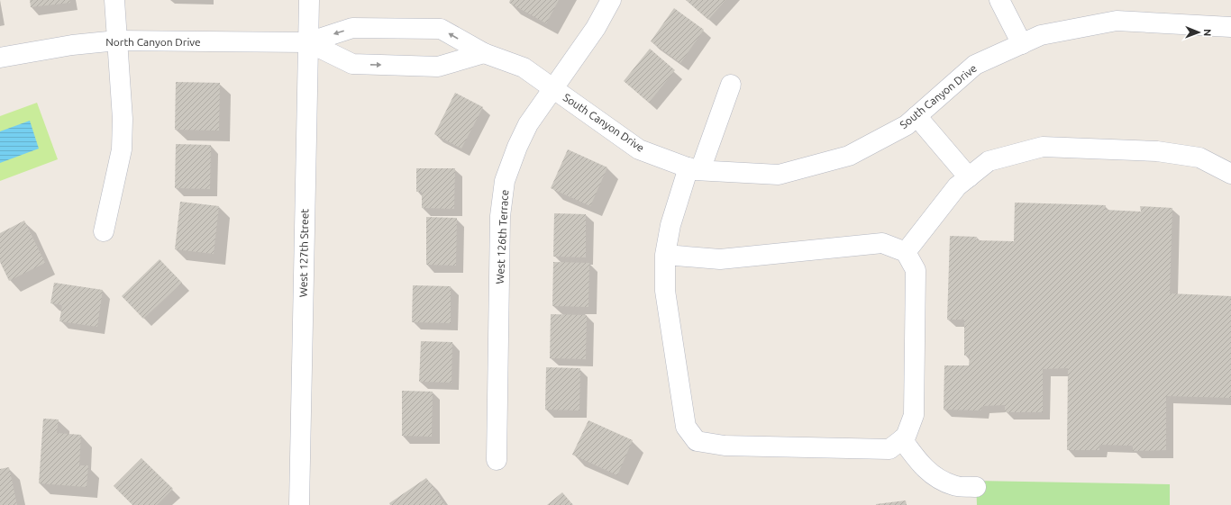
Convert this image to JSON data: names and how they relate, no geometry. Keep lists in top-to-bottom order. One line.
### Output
{"streets":{"street":["North Canyon Drive","South Canyon Drive","West 126th Terrace","West 127th Street"]},"crossings":[["North Canyon Drive","South Canyon Drive"],["North Canyon Drive","West 127th Street"],["South Canyon Drive","West 126th Terrace"],["South Canyon Drive","West 127th Street"]],"north":"right"}
